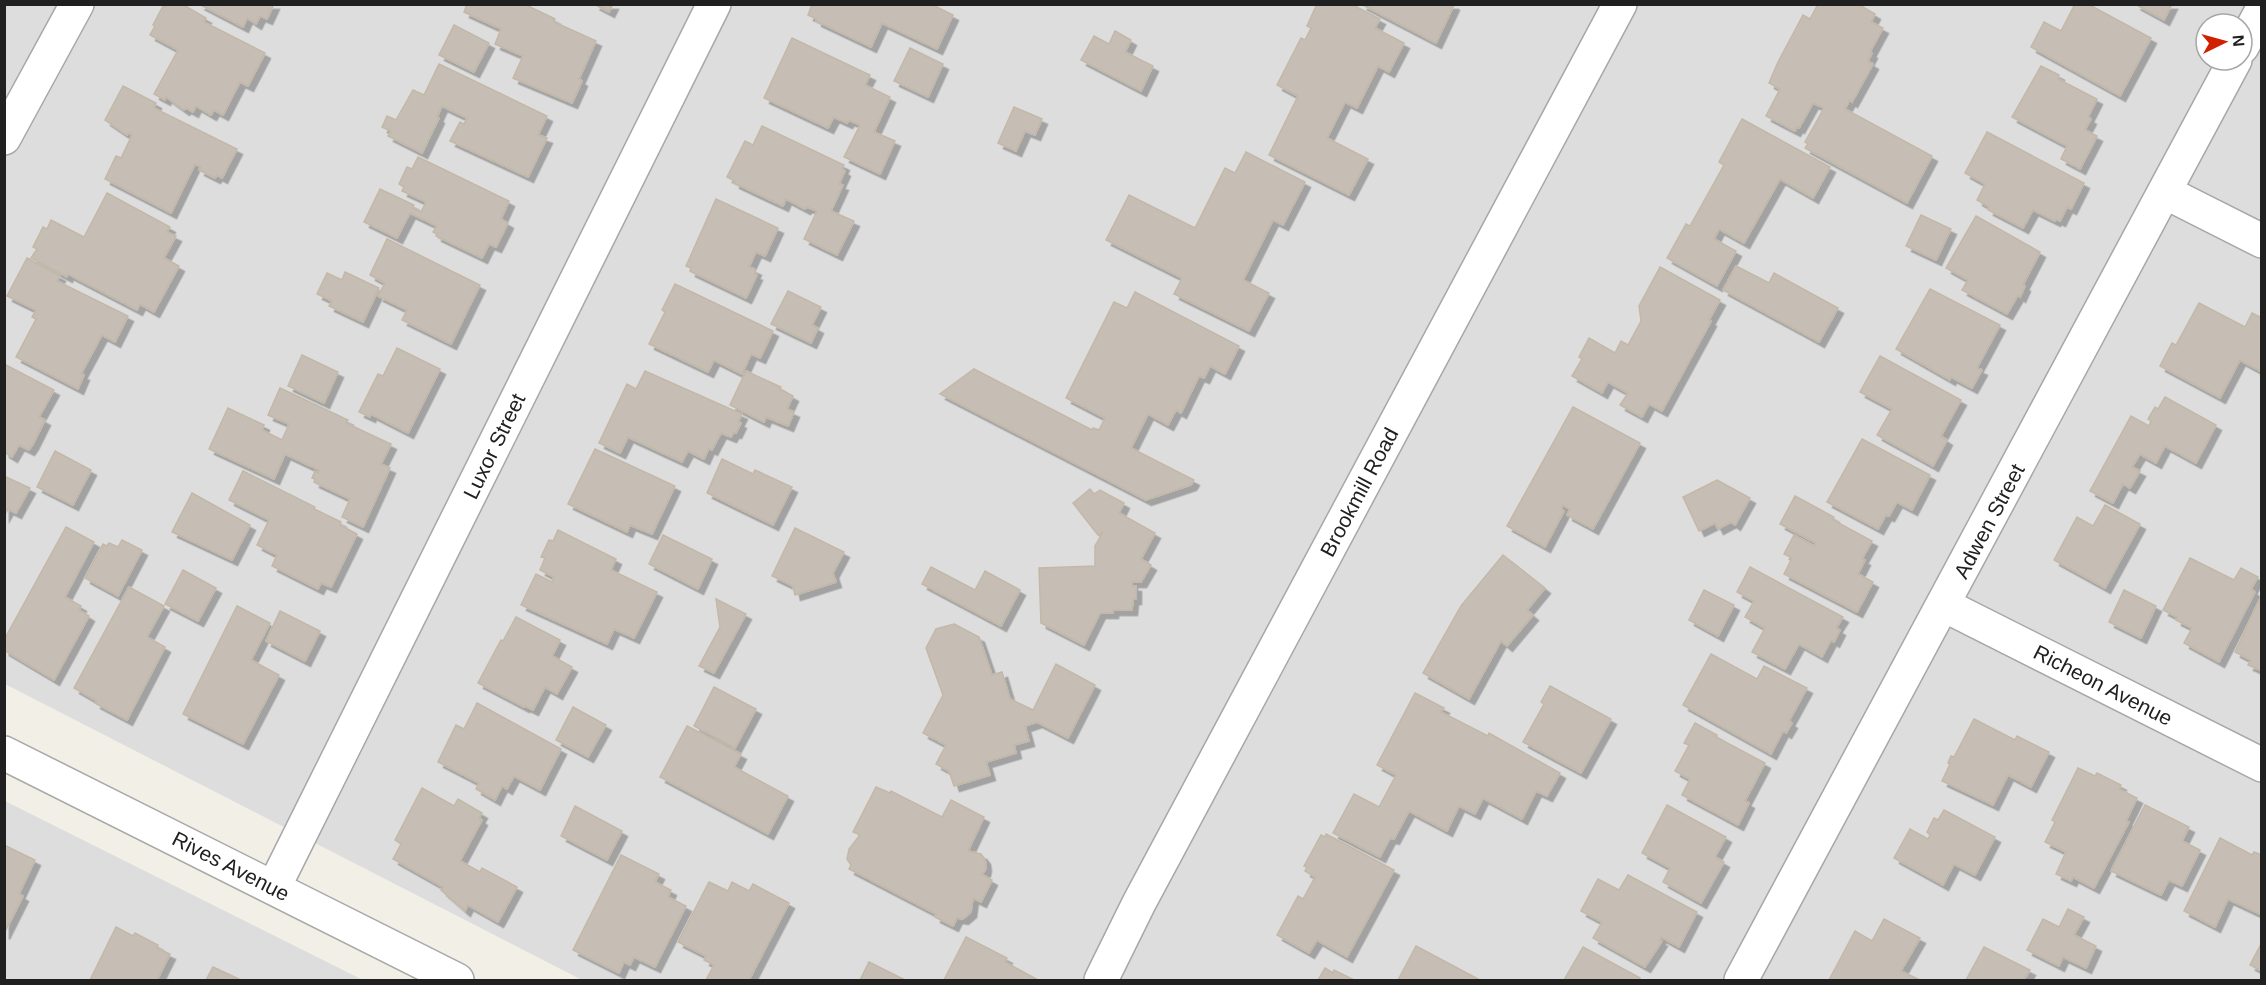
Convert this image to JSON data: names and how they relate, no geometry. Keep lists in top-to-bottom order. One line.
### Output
{"streets":{"street":["Luxor Street","Brookmill Road","Adwen Street","Richeon Avenue","Rives Avenue"]},"crossings":[["Luxor Street","Rives Avenue"],["Adwen Street","Richeon Avenue"]],"north":"right"}
